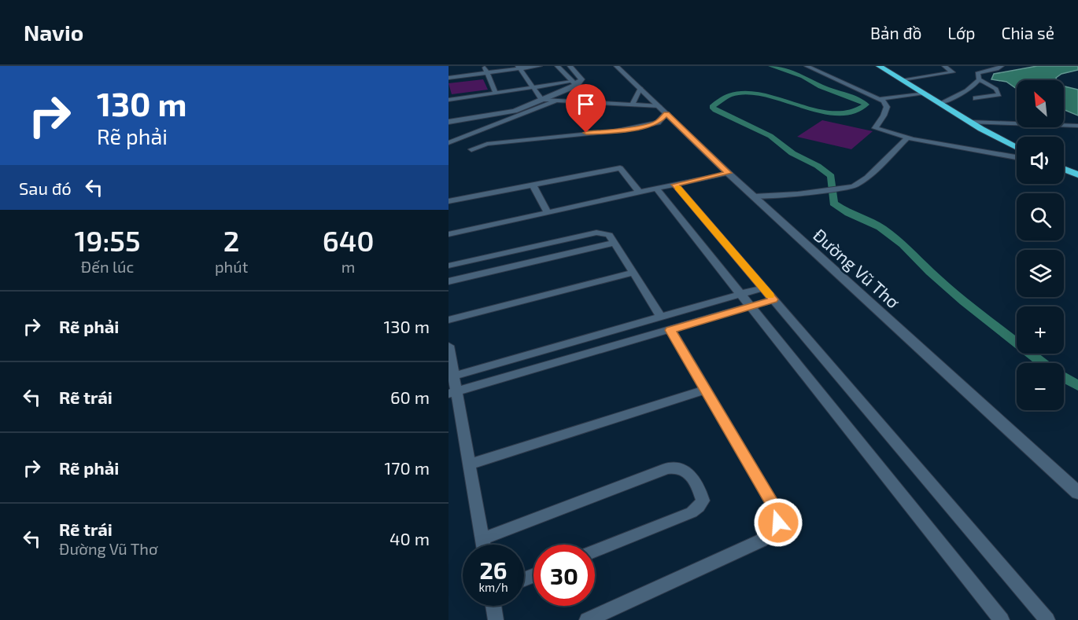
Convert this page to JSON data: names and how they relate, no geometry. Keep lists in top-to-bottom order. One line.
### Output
{"streets":{"main road":["Đường Vũ Thơ"]},"north":"top left","page":{"header":"Navio","nav":["Bản đồ","Lớp","Chia sẻ"],"turn":["130 m","Rẽ phải"],"map_buttons":["+","−"],"then":"Sau đó","eta":["19:55","Đến lúc","2","phút","640","m"],"list":[{"name":"Rẽ phải","value":"130 m"},{"name":"Rẽ trái","value":"60 m"},{"name":"Rẽ phải","value":"170 m"},{"name":"Rẽ trái","note":"Đường Vũ Thơ","value":"40 m"}],"speed":"26 km/h","limit":"30"}}
